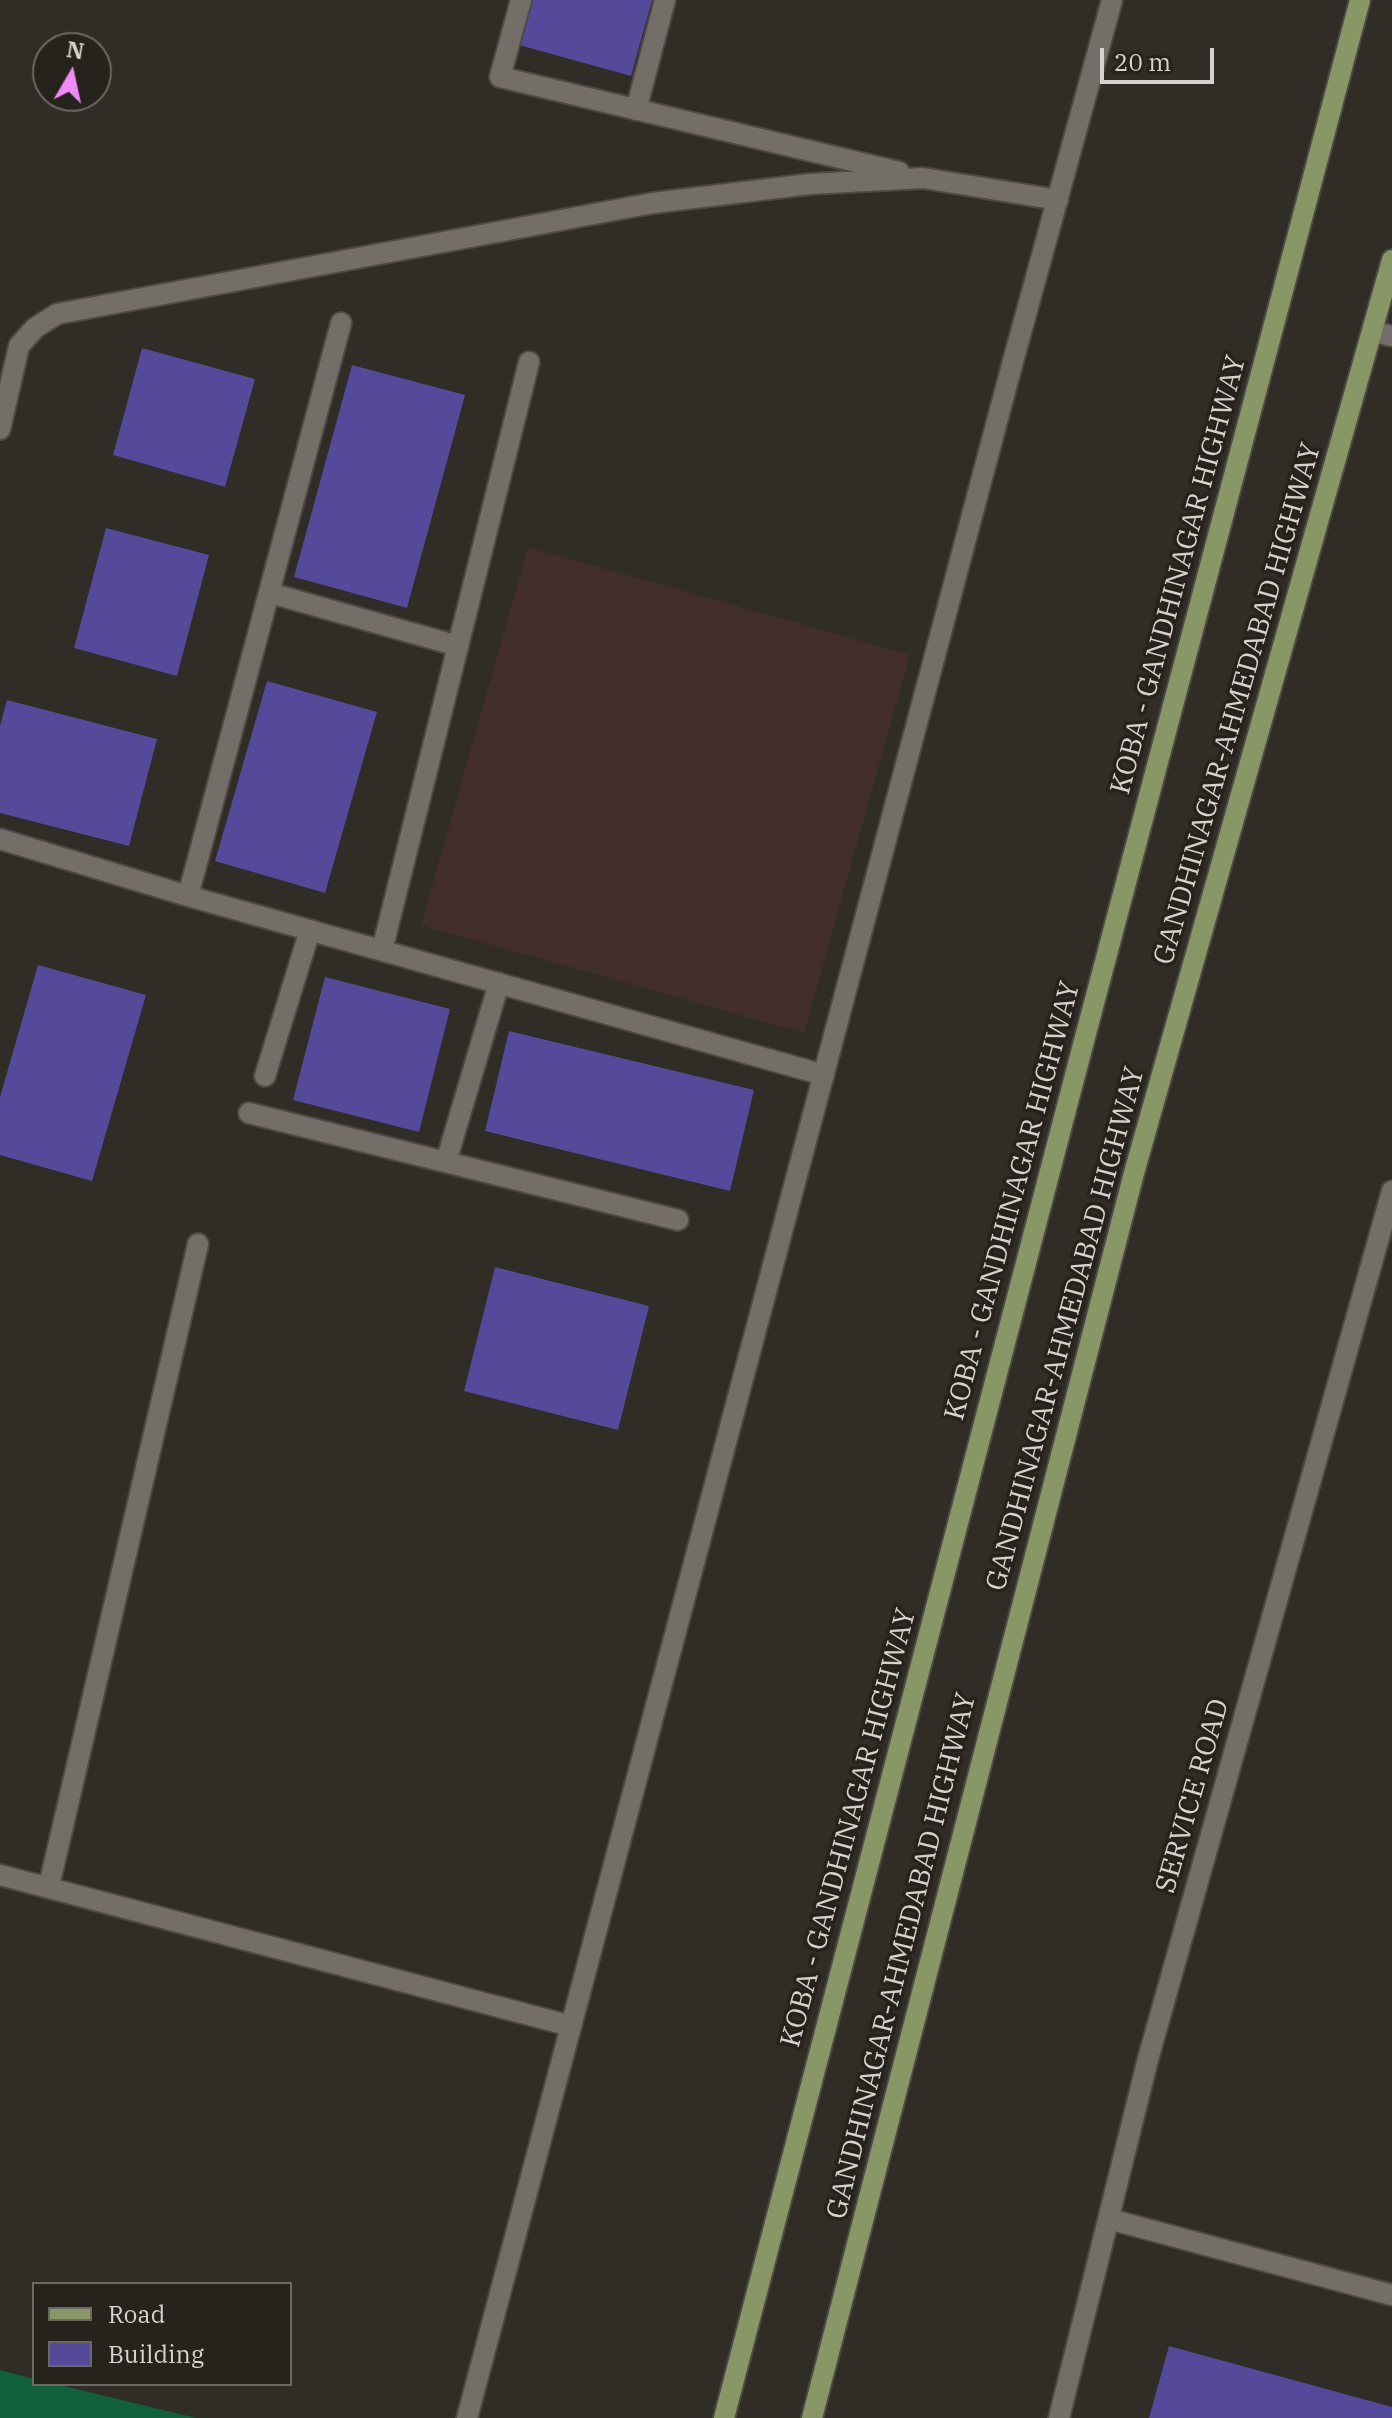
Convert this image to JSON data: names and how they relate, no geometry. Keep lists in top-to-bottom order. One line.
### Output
{"streets":{"main road":["KOBA - GANDHINAGAR HIGHWAY","GANDHINAGAR-AHMEDABAD HIGHWAY"],"street":["SERVICE ROAD"]},"legend":["Road","Building"],"scale_bar":"20 m","north":"top"}
